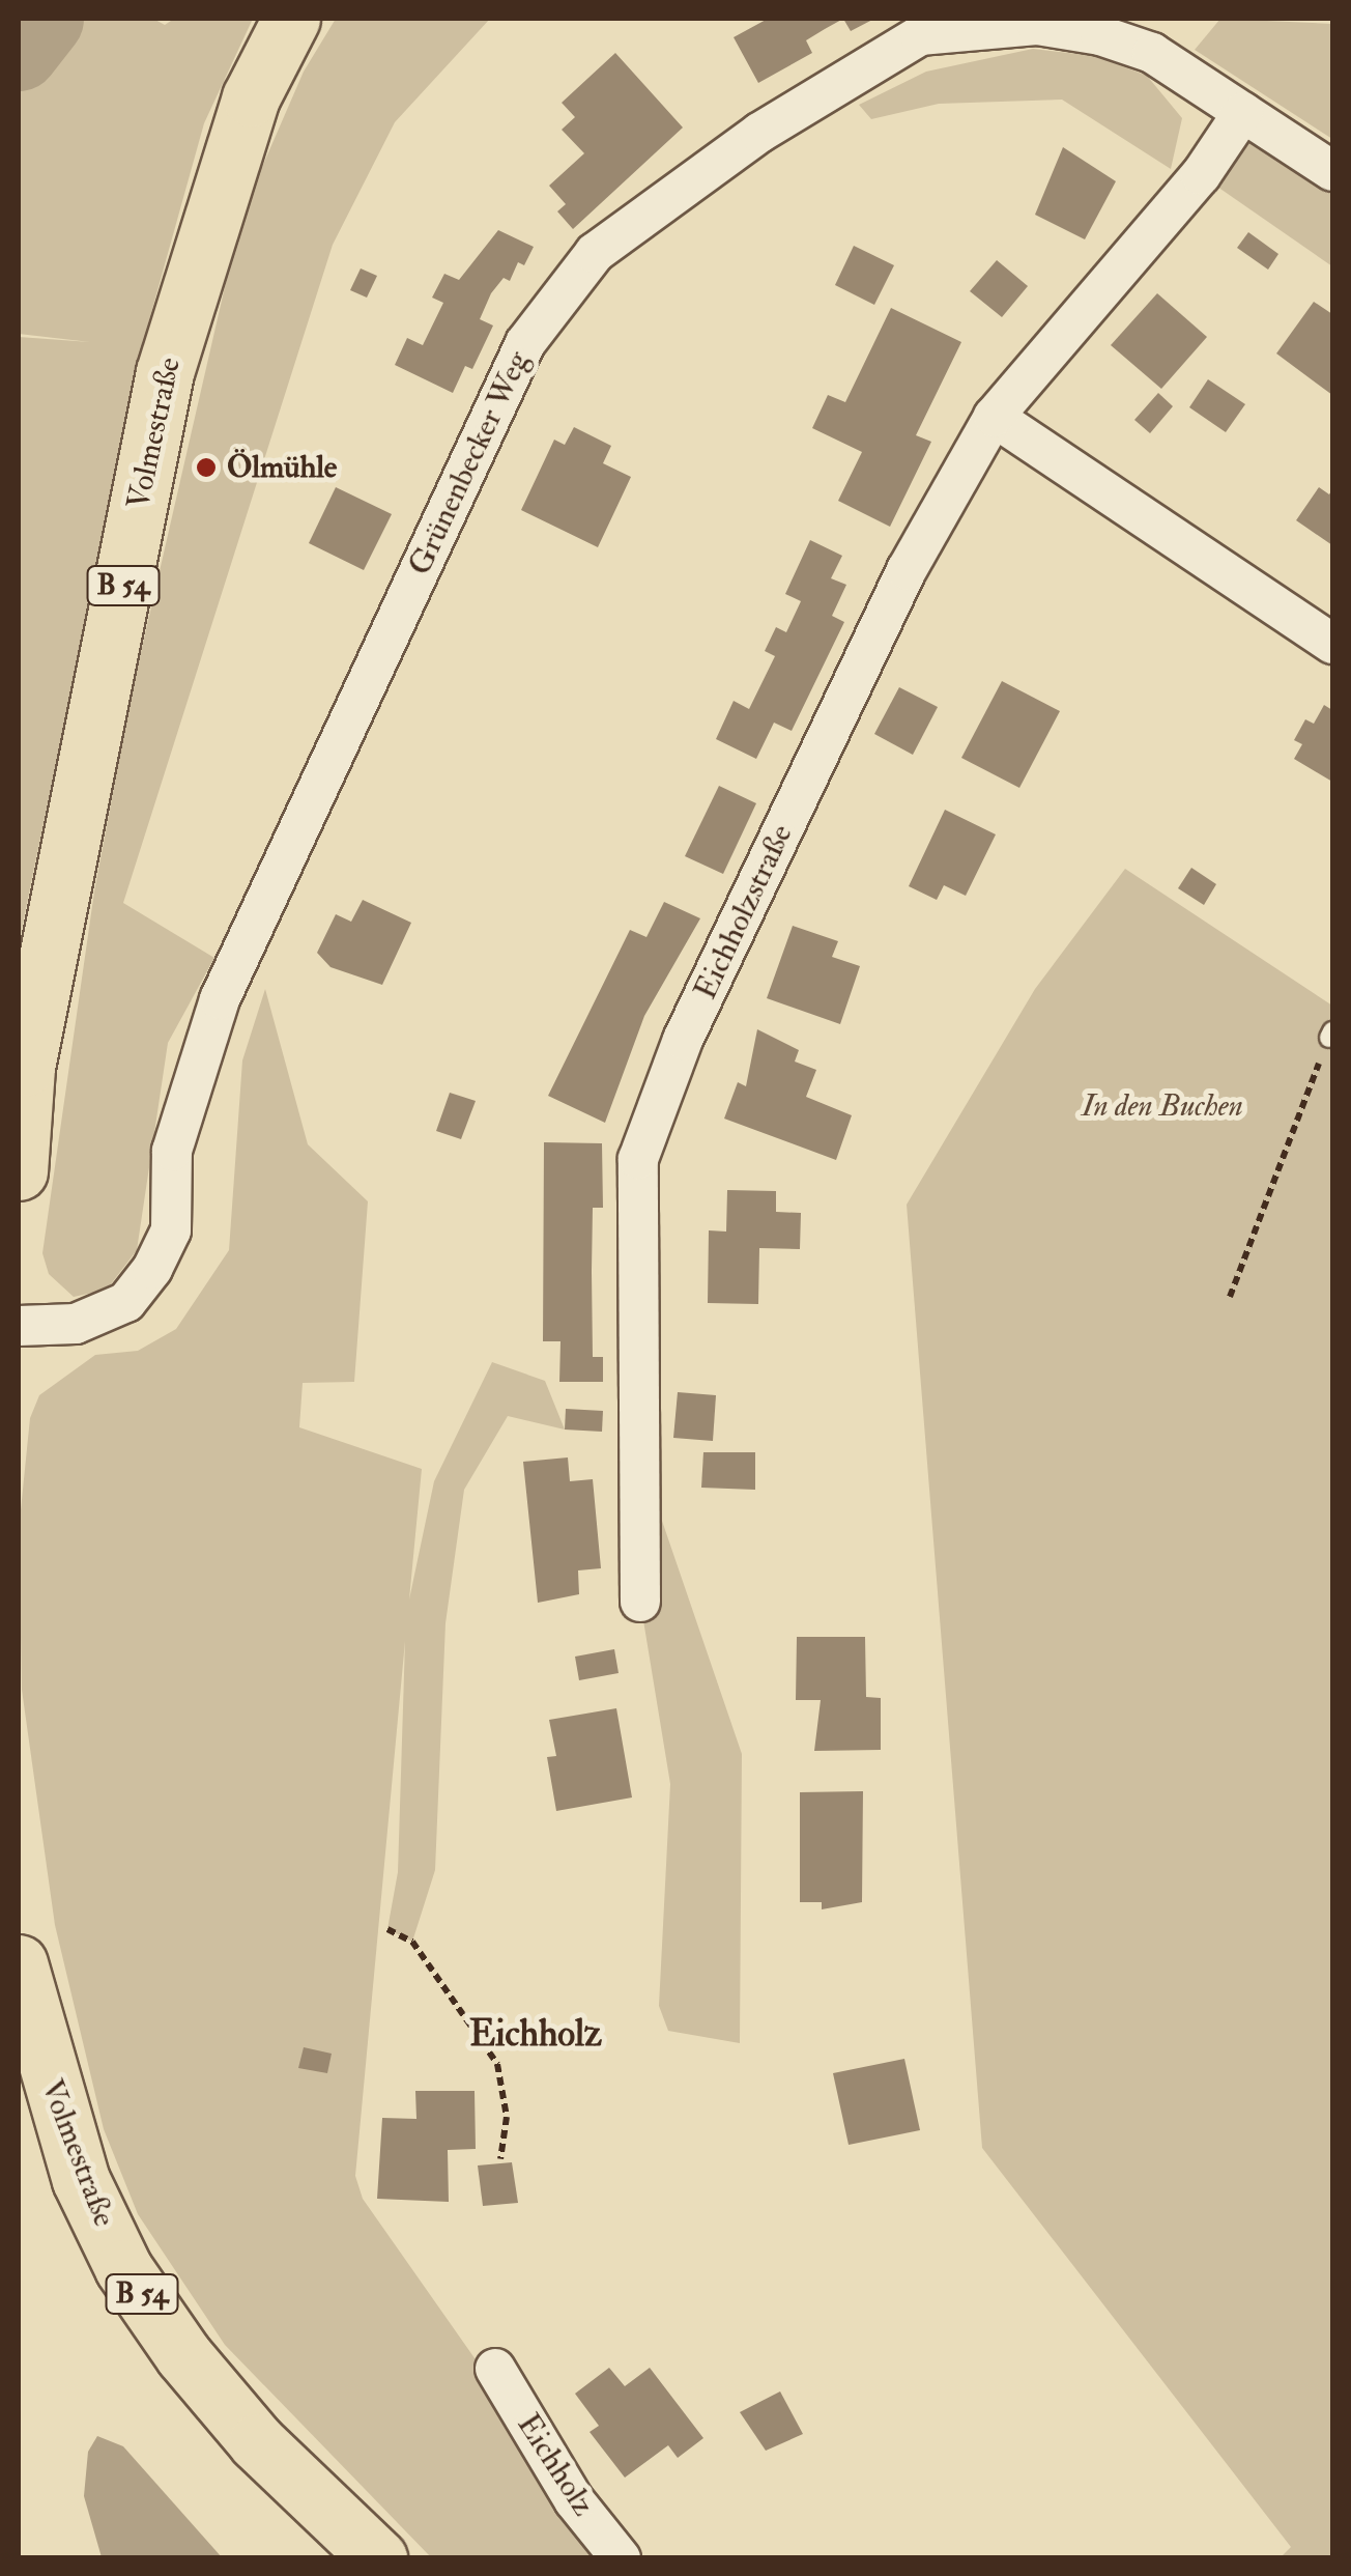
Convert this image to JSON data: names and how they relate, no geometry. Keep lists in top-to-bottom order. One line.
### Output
{"streets":{"main road":["Volmestraße","B 54"],"street":["Grünenbecker Weg","Eichholzstraße","Eichholz"]},"crossings":[["Grünenbecker Weg","Eichholzstraße"]],"districts":["Eichholz"],"parks":["In den Buchen"],"places":["Ölmühle"]}
